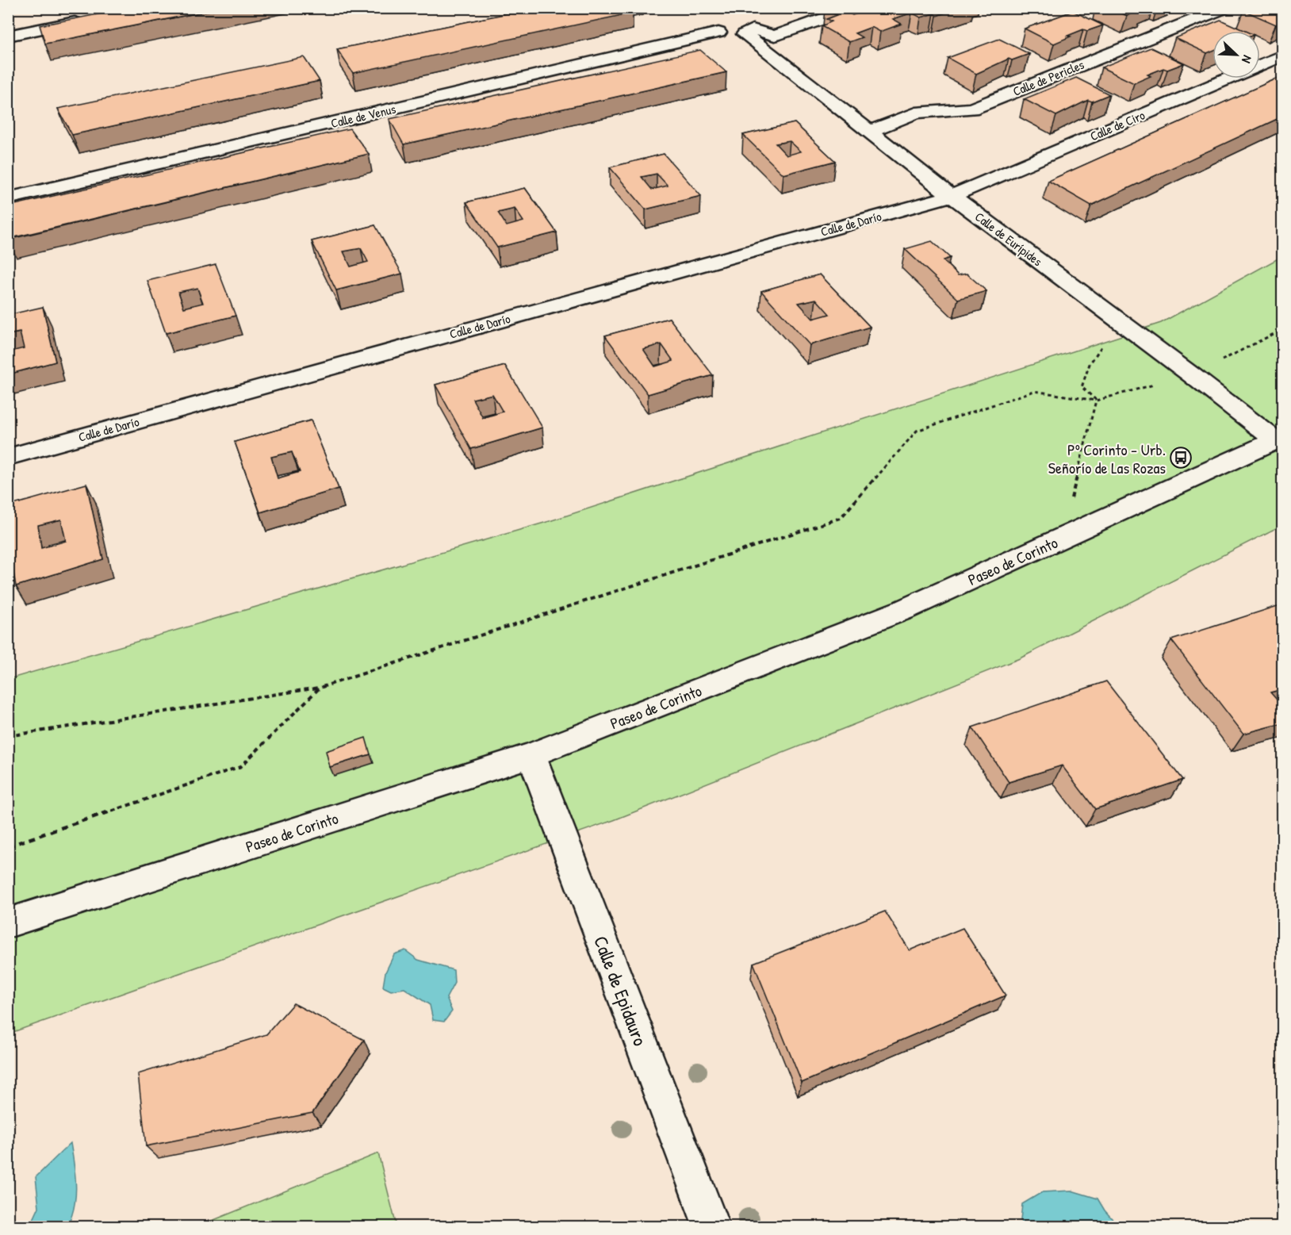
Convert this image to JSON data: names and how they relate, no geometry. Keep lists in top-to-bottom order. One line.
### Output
{"streets":{"street":["Calle de Pericles","Calle de Venus","Calle de Ciro","Calle de Darío","Calle de Eurípides","Paseo de Corinto","Calle de Epidauro"]},"crossings":[["Calle de Pericles","Calle de Eurípides"],["Calle de Venus","Calle de Eurípides"],["Calle de Ciro","Calle de Darío"],["Calle de Ciro","Calle de Eurípides"],["Calle de Darío","Calle de Eurípides"],["Calle de Eurípides","Paseo de Corinto"],["Paseo de Corinto","Calle de Epidauro"]],"places":{"bus stop":["Pº Corinto - Urb. Señorío de Las Rozas"]},"north":"bottom right"}
